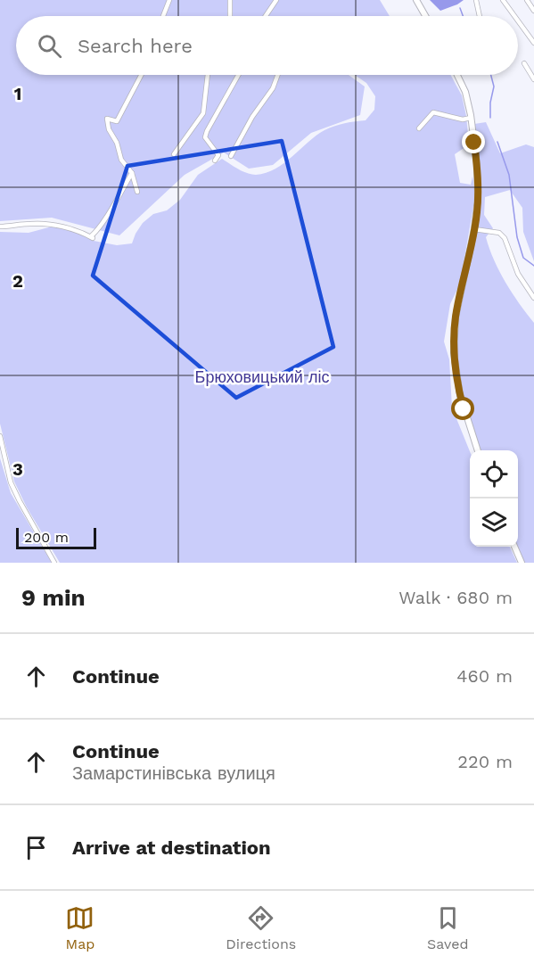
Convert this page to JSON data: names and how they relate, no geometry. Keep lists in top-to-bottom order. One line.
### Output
{"parks":["Брюховицький ліс"],"scale_bar":"200 m","page":{"search":"Search here","scale":"200 m","heading":["9 min","Walk · 680 m"],"list":[["Continue","460 m"],["Continue","Замарстинівська вулиця","220 m"],"Arrive at destination"],"nav":["Map","Directions","Saved"]},"grid":{"rows":["1","2","3"]}}
